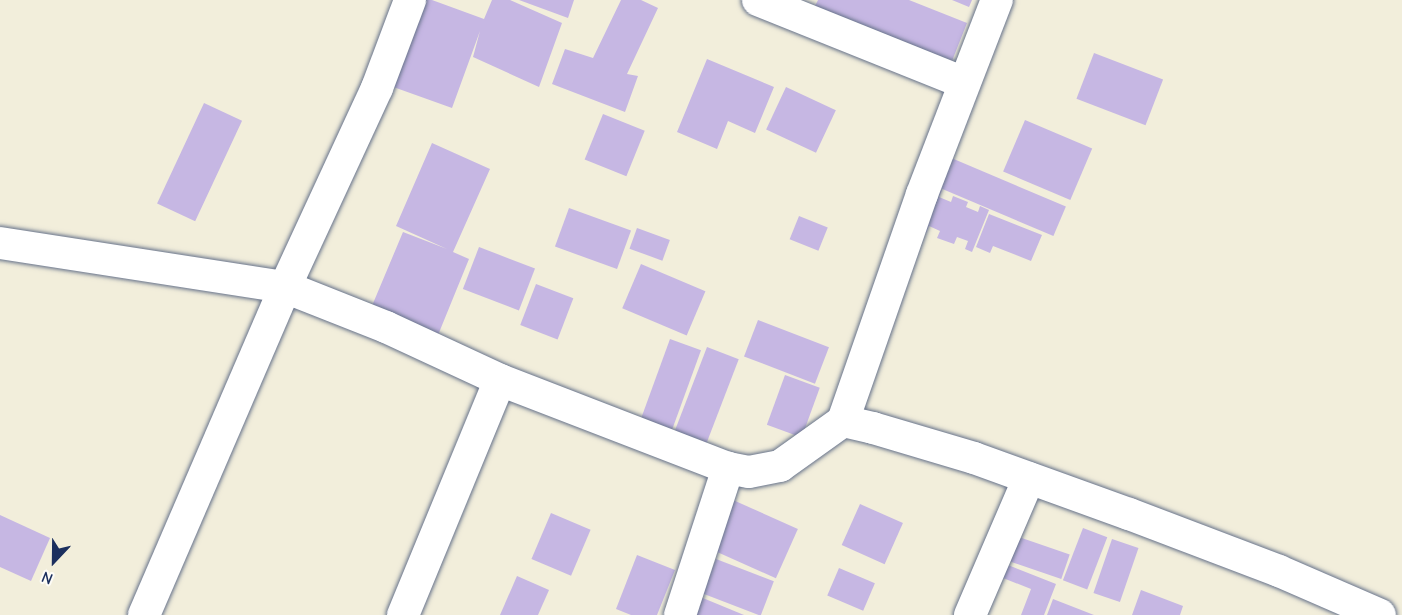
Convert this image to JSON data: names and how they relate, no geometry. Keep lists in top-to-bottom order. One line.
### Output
{"north":"bottom"}
